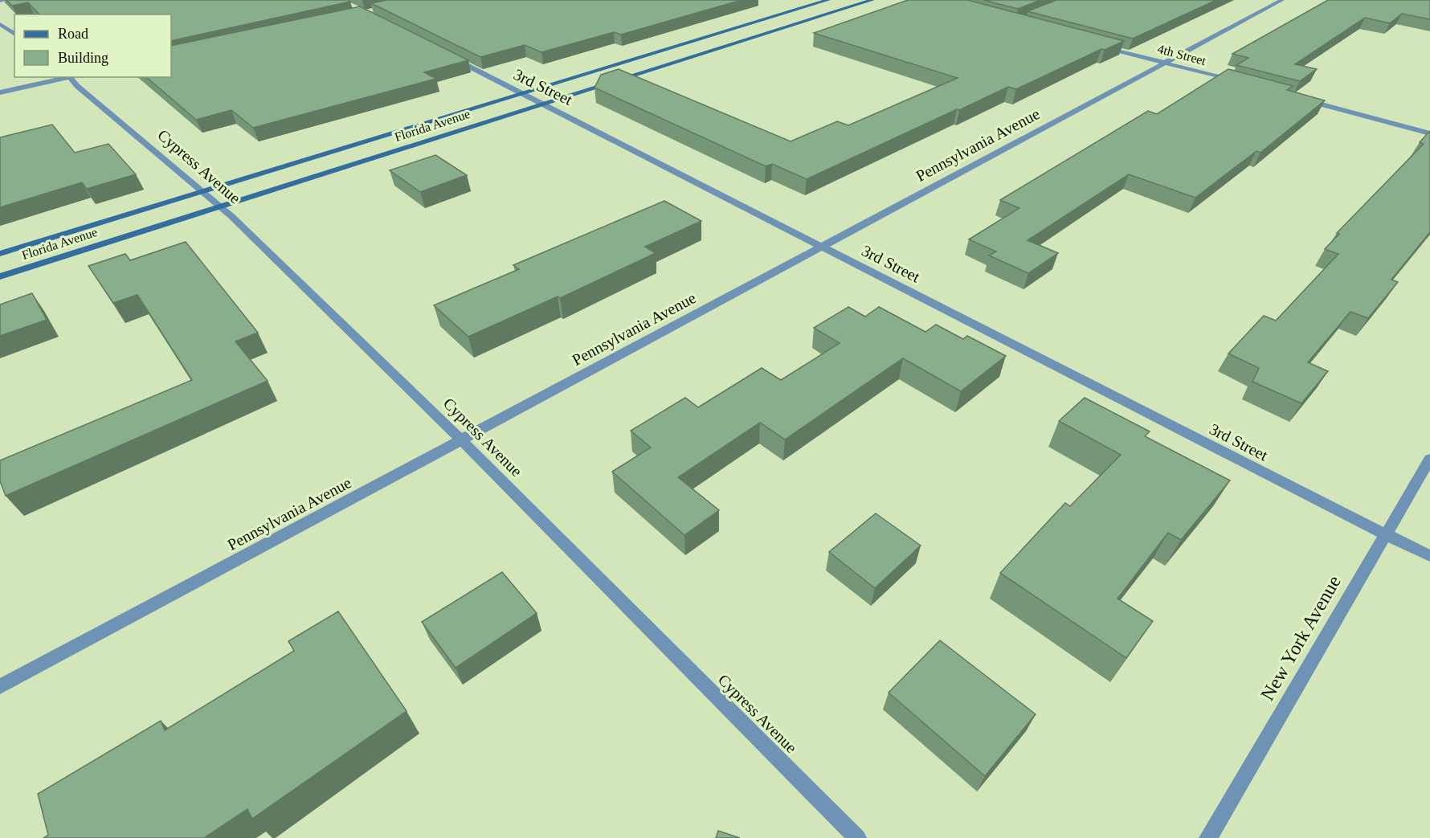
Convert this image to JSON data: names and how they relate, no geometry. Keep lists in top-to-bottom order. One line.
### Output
{"streets":{"main road":["Florida Avenue"],"street":["4th Street","3rd Street","Pennsylvania Avenue","Cypress Avenue","New York Avenue"]},"crossings":[["4th Street","Pennsylvania Avenue"],["3rd Street","Florida Avenue"],["3rd Street","Pennsylvania Avenue"],["3rd Street","New York Avenue"],["Florida Avenue","Cypress Avenue"],["Pennsylvania Avenue","Cypress Avenue"]],"legend":["Road","Building"]}
